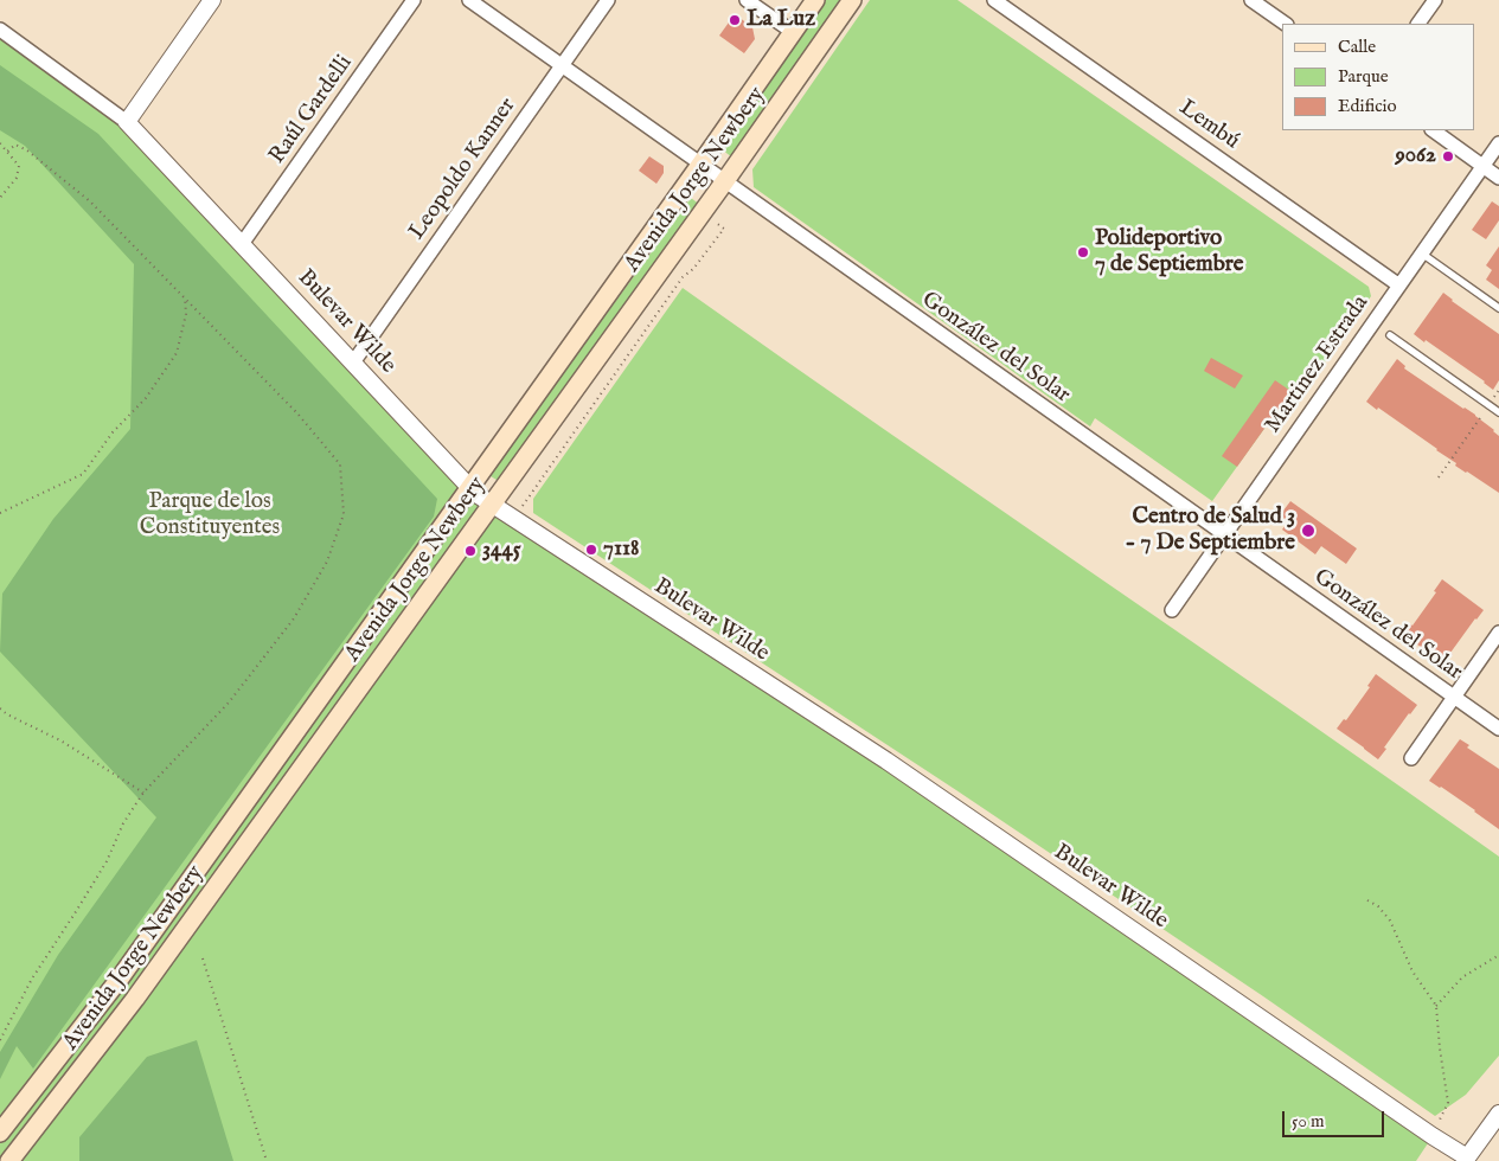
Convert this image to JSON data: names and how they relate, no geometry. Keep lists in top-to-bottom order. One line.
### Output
{"streets":{"main road":["Avenida Jorge Newbery"],"street":["Raúl Gardelli","Lembú","Leopoldo Kanner","Bulevar Wilde","González del Solar","Martinez Estrada"]},"crossings":[["Raúl Gardelli","Bulevar Wilde"],["Lembú","Martinez Estrada"],["Leopoldo Kanner","Bulevar Wilde"],["Leopoldo Kanner","González del Solar"],["Avenida Jorge Newbery","Bulevar Wilde"],["Avenida Jorge Newbery","González del Solar"],["González del Solar","Martinez Estrada"]],"parks":["Parque de los Constituyentes"],"places":["La Luz","9062","Polideportivo 7 de Septiembre","Centro de Salud 3 - 7 De Septiembre","7118","3445"],"legend":["Calle","Parque","Edificio"],"scale_bar":"50 m"}
